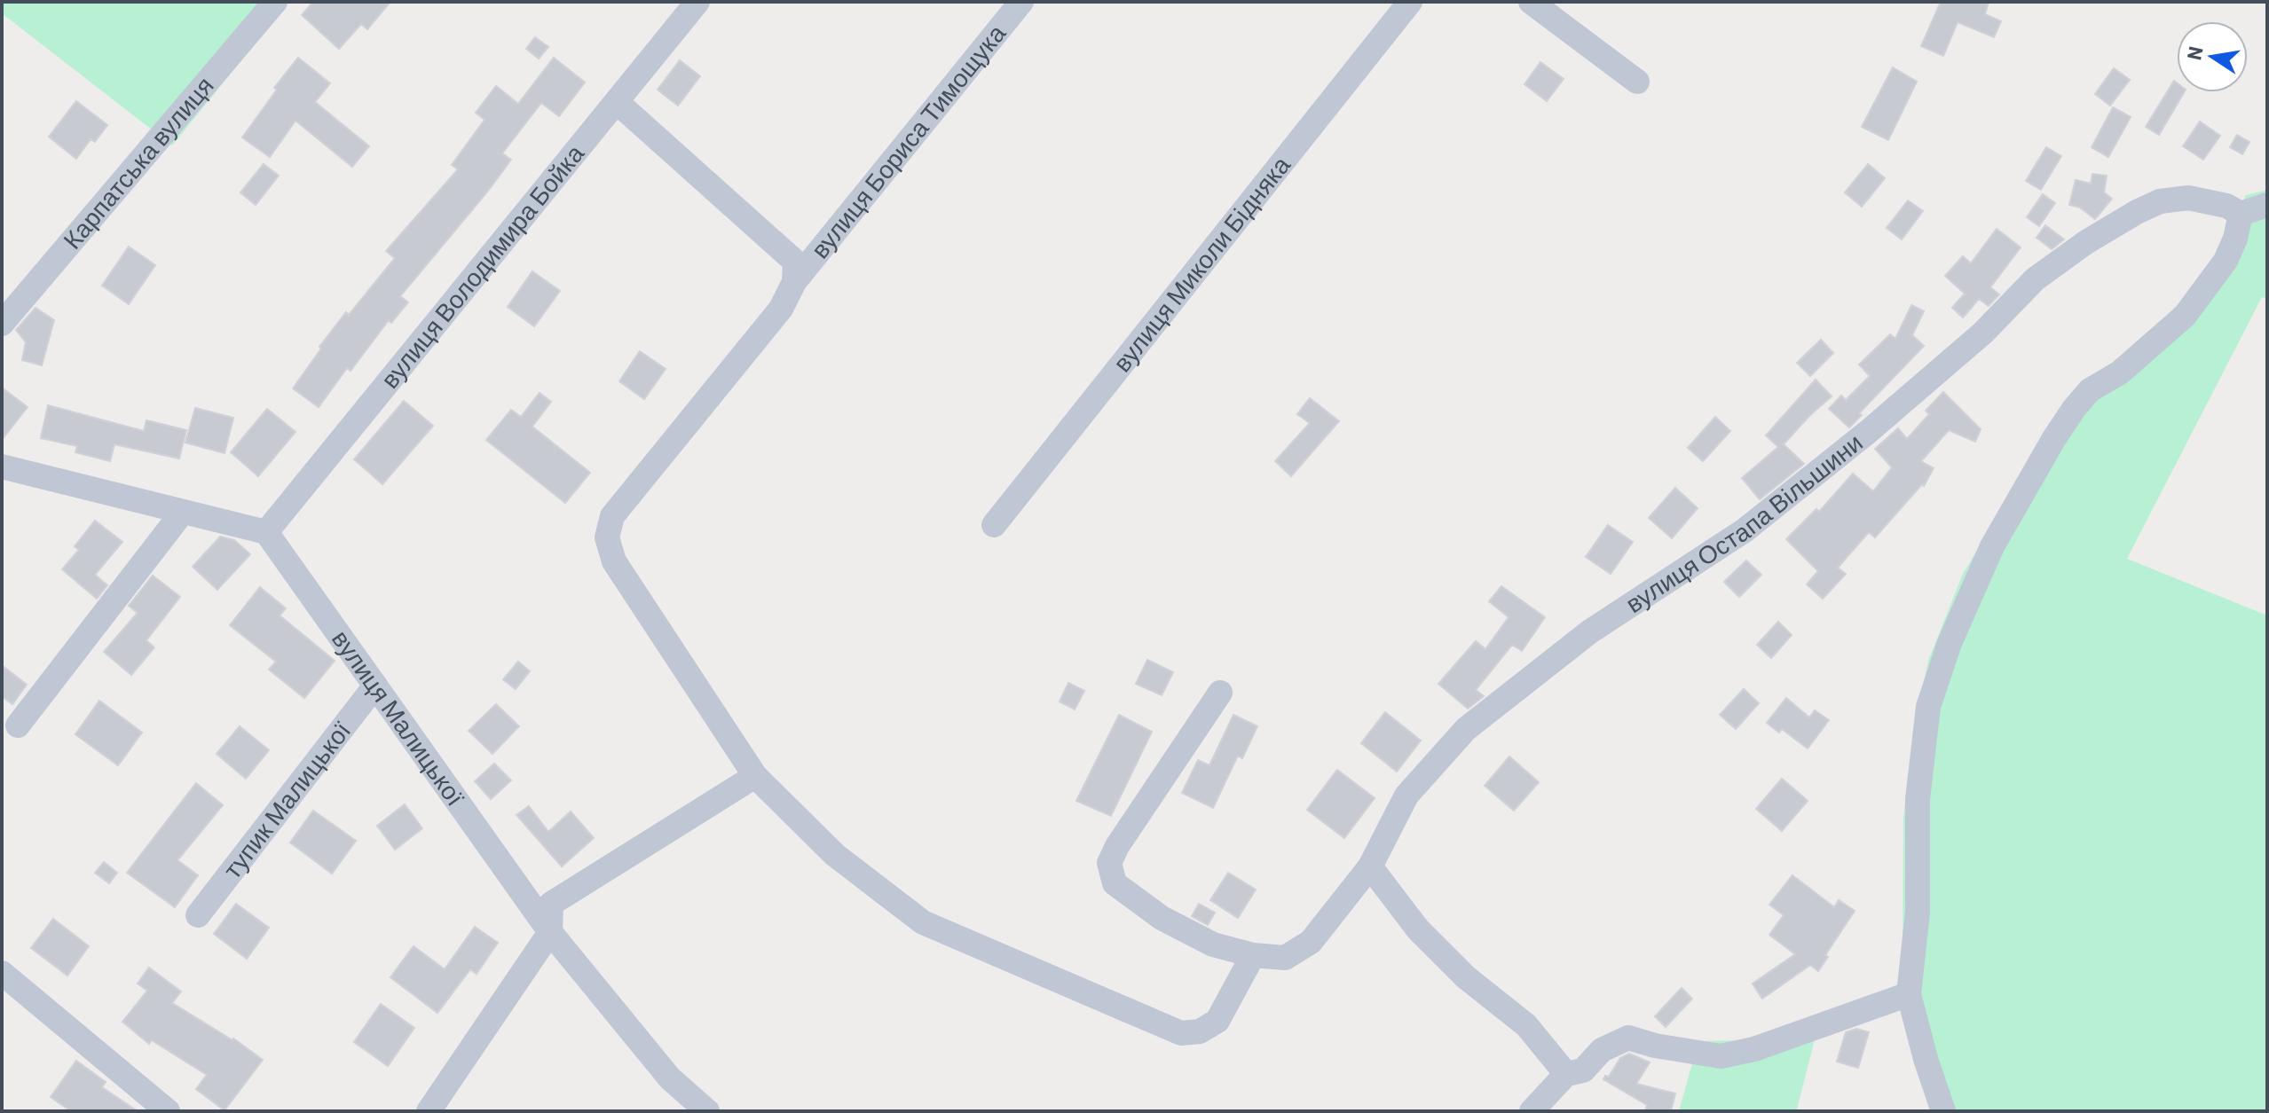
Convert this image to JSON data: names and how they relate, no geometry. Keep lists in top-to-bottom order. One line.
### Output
{"streets":{"street":["вулиця Бориса Тимощука","Карпатська вулиця","вулиця Миколи Бідняка","вулиця Володимира Бойка","вулиця Остапа Вільшини","вулиця Малицької","тупик Малицької"]},"crossings":[["вулиця Бориса Тимощука","вулиця Остапа Вільшини"],["вулиця Володимира Бойка","вулиця Малицької"],["вулиця Малицької","тупик Малицької"]],"north":"left"}
